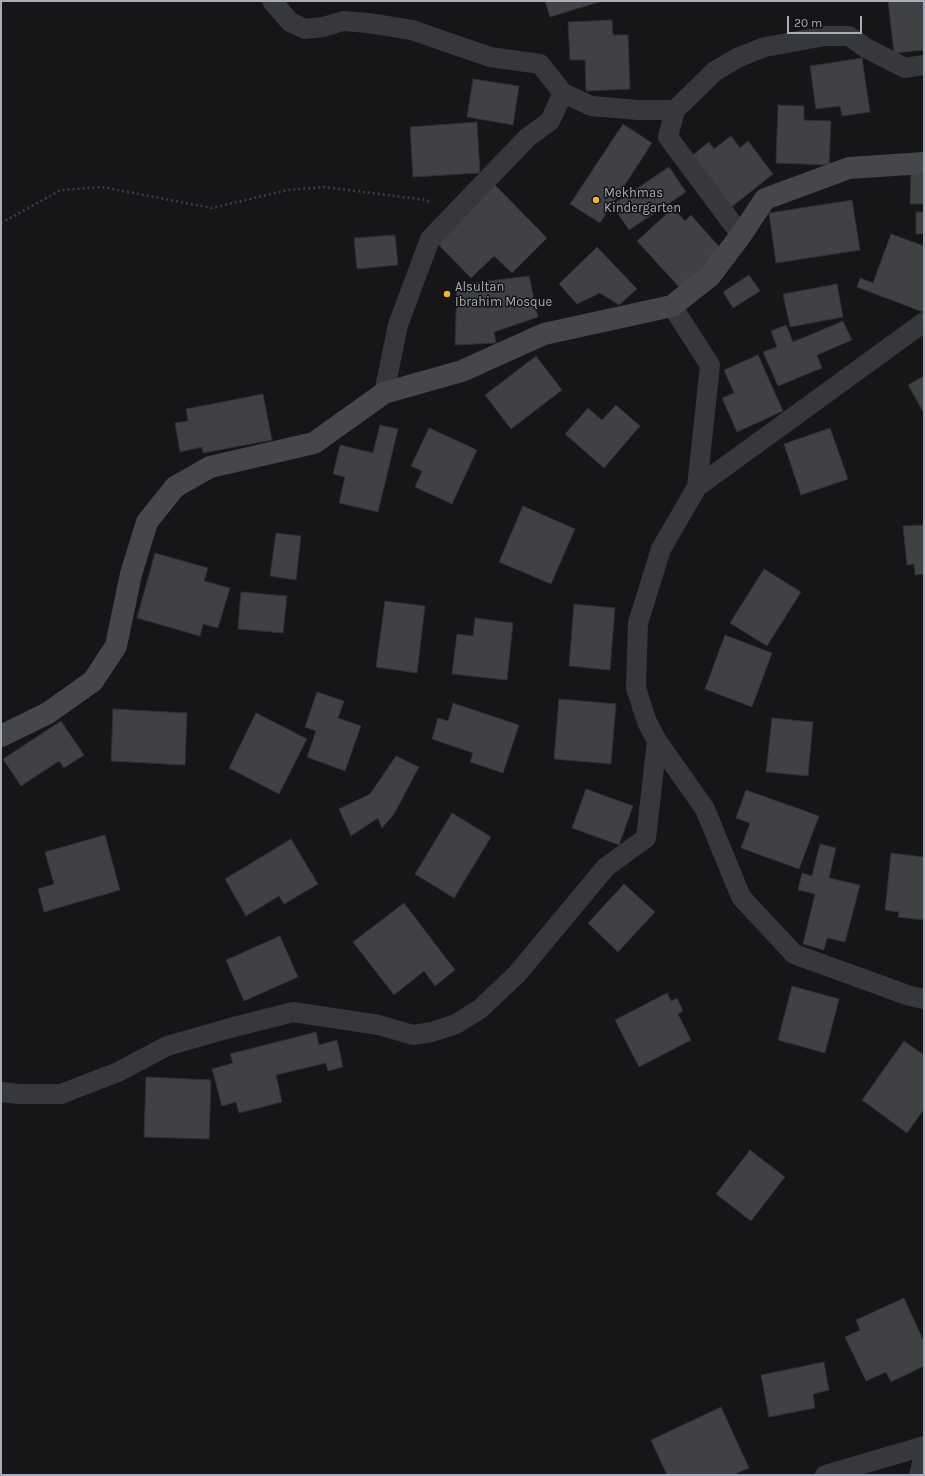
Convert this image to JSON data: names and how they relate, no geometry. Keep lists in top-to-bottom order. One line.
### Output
{"places":["Mekhmas Kindergarten","Alsultan Ibrahim Mosque"],"scale_bar":"20 m"}
